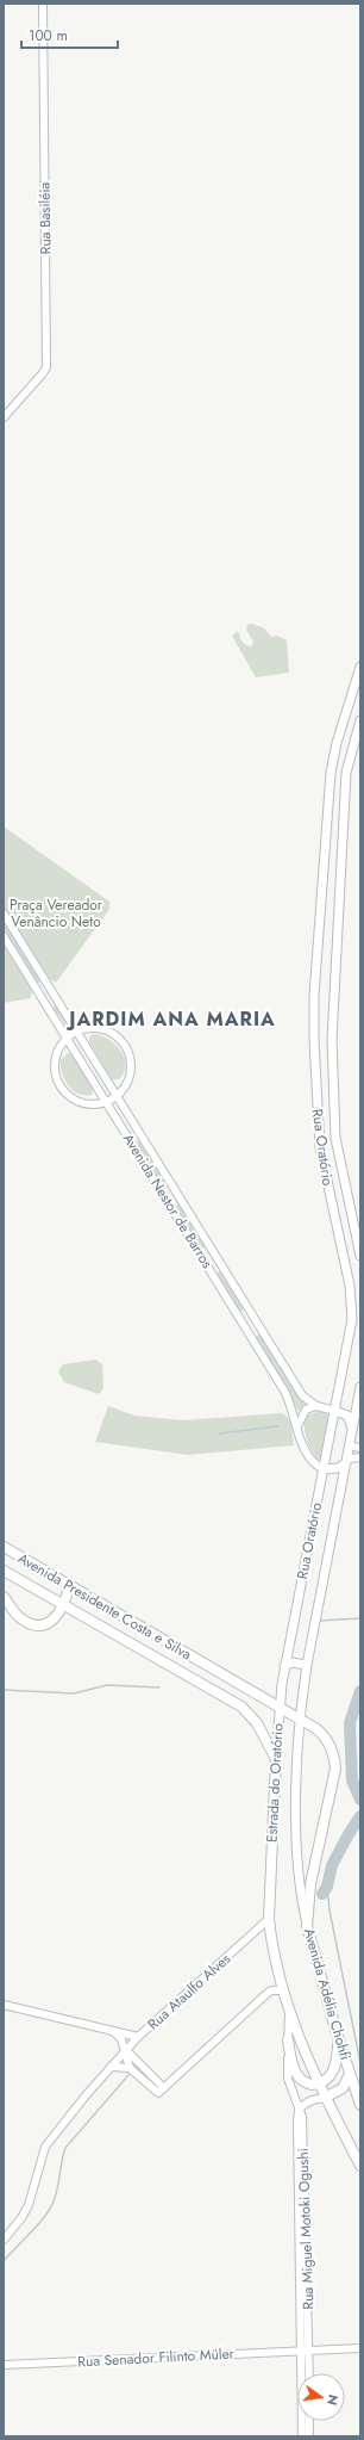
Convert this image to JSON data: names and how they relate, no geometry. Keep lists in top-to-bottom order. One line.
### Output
{"streets":{"highway":["Avenida Presidente Costa e Silva","Estrada do Oratório","Avenida Adélia Chohfi"],"main road":["Rua Oratório"],"street":["Rua Basiléia","Avenida Nestor de Barros","Rua Ataulfo Alves","Rua Miguel Motoki Ogushi","Rua Senador Filinto Müler"]},"crossings":[["Rua Oratório","Avenida Nestor de Barros"],["Rua Oratório","Estrada do Oratório"],["Avenida Presidente Costa e Silva","Estrada do Oratório"],["Avenida Presidente Costa e Silva","Avenida Adélia Chohfi"],["Estrada do Oratório","Rua Ataulfo Alves"],["Estrada do Oratório","Avenida Adélia Chohfi"],["Rua Miguel Motoki Ogushi","Rua Senador Filinto Müler"]],"districts":["JARDIM ANA MARIA"],"parks":["Praça Vereador Venâncio Neto"],"scale_bar":"100 m","north":"right"}
